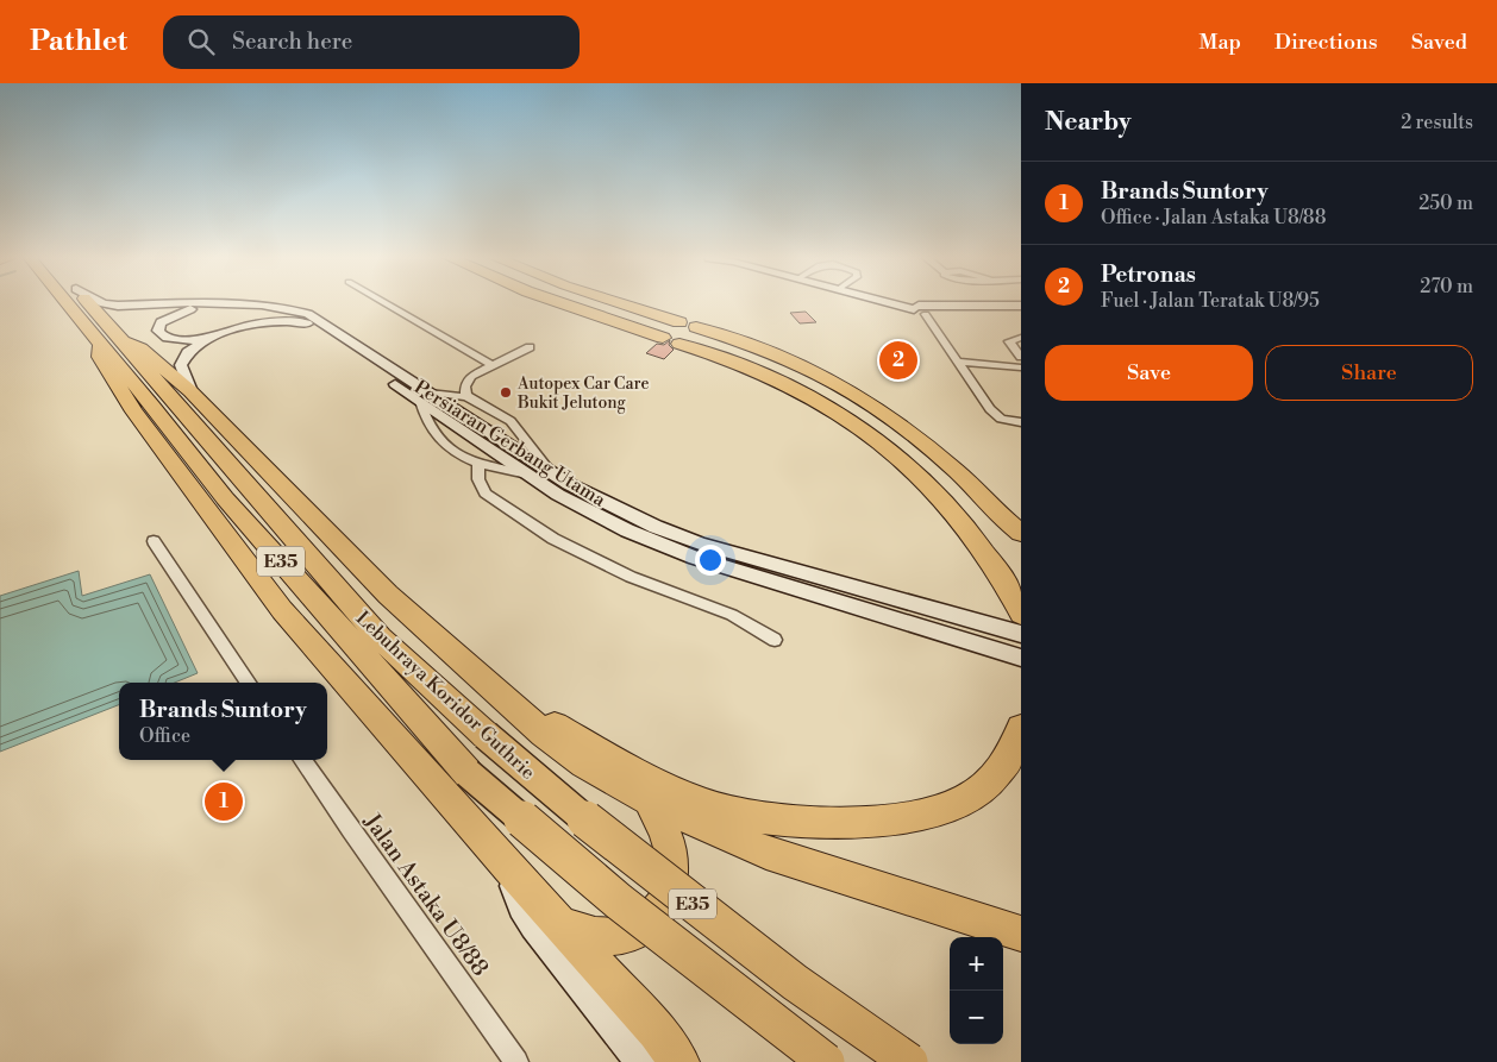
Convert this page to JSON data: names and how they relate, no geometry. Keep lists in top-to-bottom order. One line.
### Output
{"streets":{"highway":["E35","Lebuhraya Koridor Guthrie"],"main road":["Persiaran Gerbang Utama"],"street":["Jalan Astaka U8/88"]},"places":["Autopex Car Care Bukit Jelutong"],"page":{"header":"Pathlet","search":"Search here","nav":["Map","Directions","Saved"],"heading":["Nearby","2 results"],"list":[{"mark":"1","name":"Brands Suntory","note":"Office · Jalan Astaka U8/88","value":"250 m"},{"mark":"2","name":"Petronas","note":"Fuel · Jalan Teratak U8/95","value":"270 m"}],"buttons":["Save","Share"],"pins":["2","1"],"popup":["Brands Suntory","Office"],"map_buttons":["+","−"]}}
